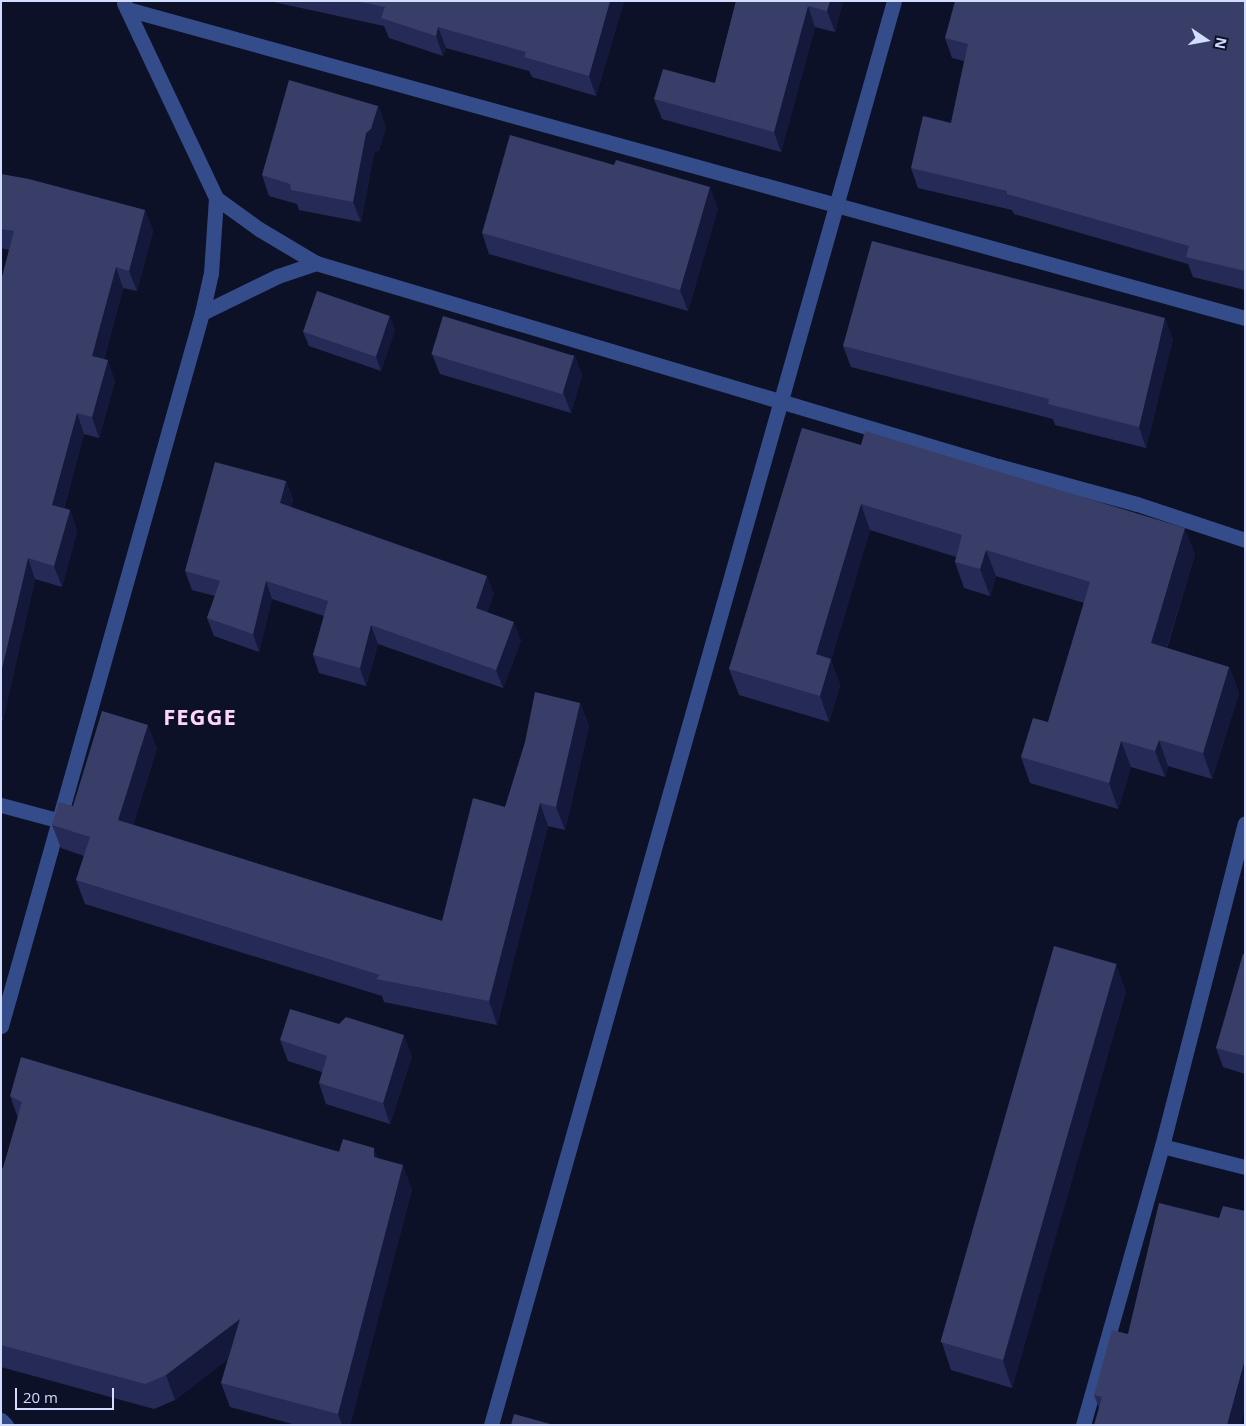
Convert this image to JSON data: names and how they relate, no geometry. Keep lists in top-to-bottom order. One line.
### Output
{"districts":["FEGGE"],"scale_bar":"20 m","north":"right"}
